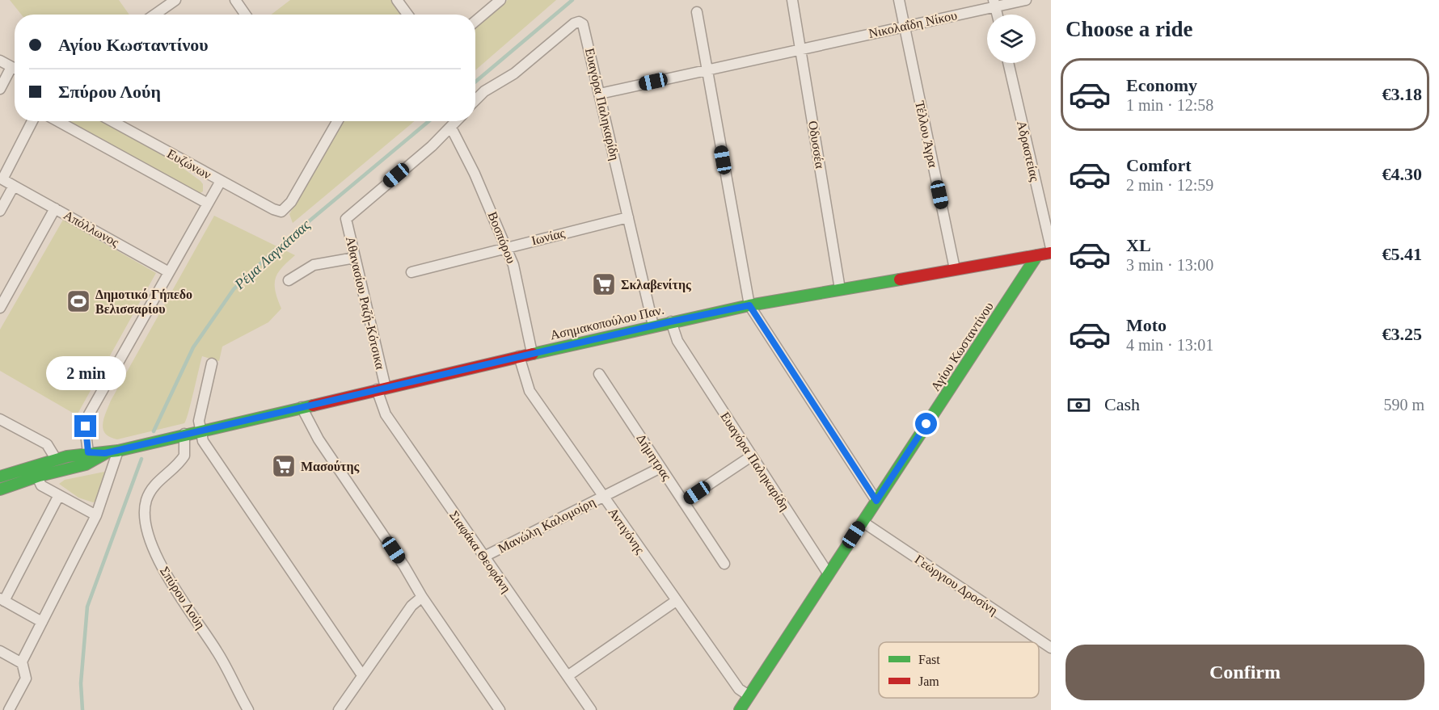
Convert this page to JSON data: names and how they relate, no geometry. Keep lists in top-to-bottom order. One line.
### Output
{"streets":{"street":["Νικολαΐδη Νίκου","Ευαγόρα Παληκαρίδη","Τέλλου Άγρα","Οδυσσέα","Αδραστείας","Ευζώνων","Απόλλωνος","Ιωνίας","Βοσπόρου","Αθανασίου Ραζή-Κότσικα","Ασημακοπούλου Παν.","Αγίου Κωσταντίνου","Δήμητρας","Μανώλη Καλομοίρη","Αντιγόνης","Σιαφάκα Θεοφάνη","Γεώργιου Δροσίνη","Σπύρου Λούη"]},"crossings":[["Νικολαΐδη Νίκου","Ευαγόρα Παληκαρίδη"],["Νικολαΐδη Νίκου","Τέλλου Άγρα"],["Νικολαΐδη Νίκου","Οδυσσέα"],["Ευαγόρα Παληκαρίδη","Ιωνίας"],["Ευαγόρα Παληκαρίδη","Ασημακοπούλου Παν."],["Ευαγόρα Παληκαρίδη","Αγίου Κωσταντίνου"],["Τέλλου Άγρα","Ασημακοπούλου Παν."],["Οδυσσέα","Ασημακοπούλου Παν."],["Ιωνίας","Βοσπόρου"],["Βοσπόρου","Αθανασίου Ραζή-Κότσικα"],["Βοσπόρου","Ασημακοπούλου Παν."],["Αθανασίου Ραζή-Κότσικα","Ασημακοπούλου Παν."],["Αθανασίου Ραζή-Κότσικα","Σιαφάκα Θεοφάνη"],["Ασημακοπούλου Παν.","Αγίου Κωσταντίνου"],["Ασημακοπούλου Παν.","Αντιγόνης"],["Ασημακοπούλου Παν.","Σιαφάκα Θεοφάνη"],["Ασημακοπούλου Παν.","Σπύρου Λούη"],["Αγίου Κωσταντίνου","Αντιγόνης"],["Αγίου Κωσταντίνου","Γεώργιου Δροσίνη"],["Δήμητρας","Μανώλη Καλομοίρη"],["Μανώλη Καλομοίρη","Αντιγόνης"],["Μανώλη Καλομοίρη","Σιαφάκα Θεοφάνη"]],"water":["Ρέμα Λαγκάτσας"],"places":{"supermarket":["Σκλαβενίτης","Μασούτης"],"sports":["Δημοτικό Γήπεδο Βελισσαρίου"]},"legend":["Fast","Jam"],"page":{"heading":"Choose a ride","banner":["Αγίου Κωσταντίνου","Σπύρου Λούη"],"list":[{"name":"Economy","note":"1 min · 12:58","value":"€3.18"},{"name":"Comfort","note":"2 min · 12:59","value":"€4.30"},{"name":"XL","note":"3 min · 13:00","value":"€5.41"},{"name":"Moto","note":"4 min · 13:01","value":"€3.25"}],"bubble":"2 min","pay":["Cash","590 m"],"buttons":"Confirm"}}
